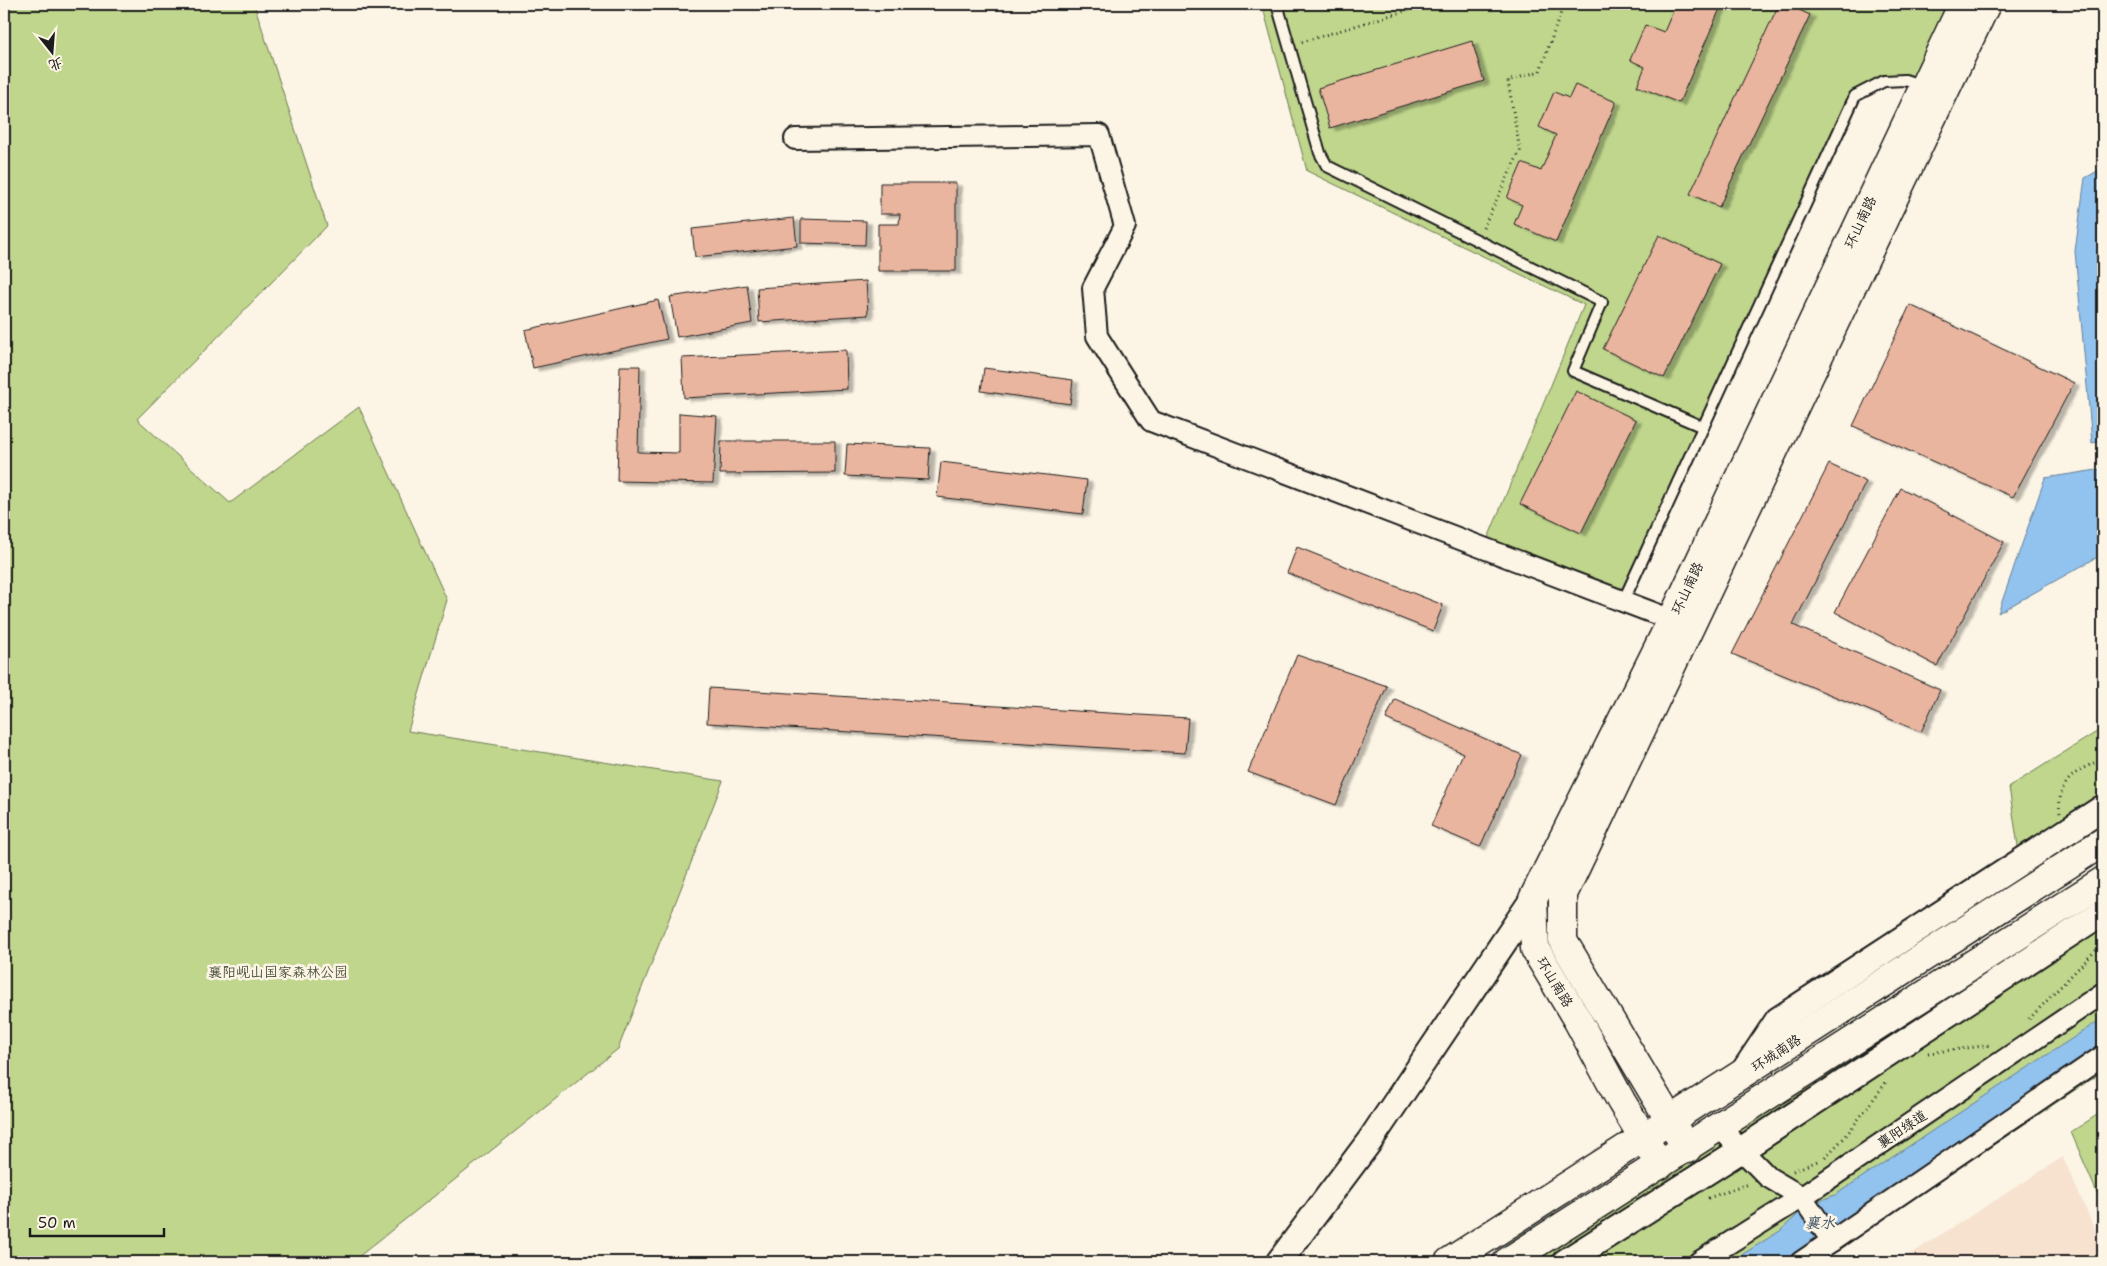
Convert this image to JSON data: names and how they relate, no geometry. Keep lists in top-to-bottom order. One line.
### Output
{"streets":{"main road":["环山南路","环城南路"],"street":["襄阳绿道"]},"crossings":[["环山南路","环城南路"]],"water":["襄水"],"parks":["襄阳岘山国家森林公园"],"scale_bar":"50 m","north":"bottom"}
